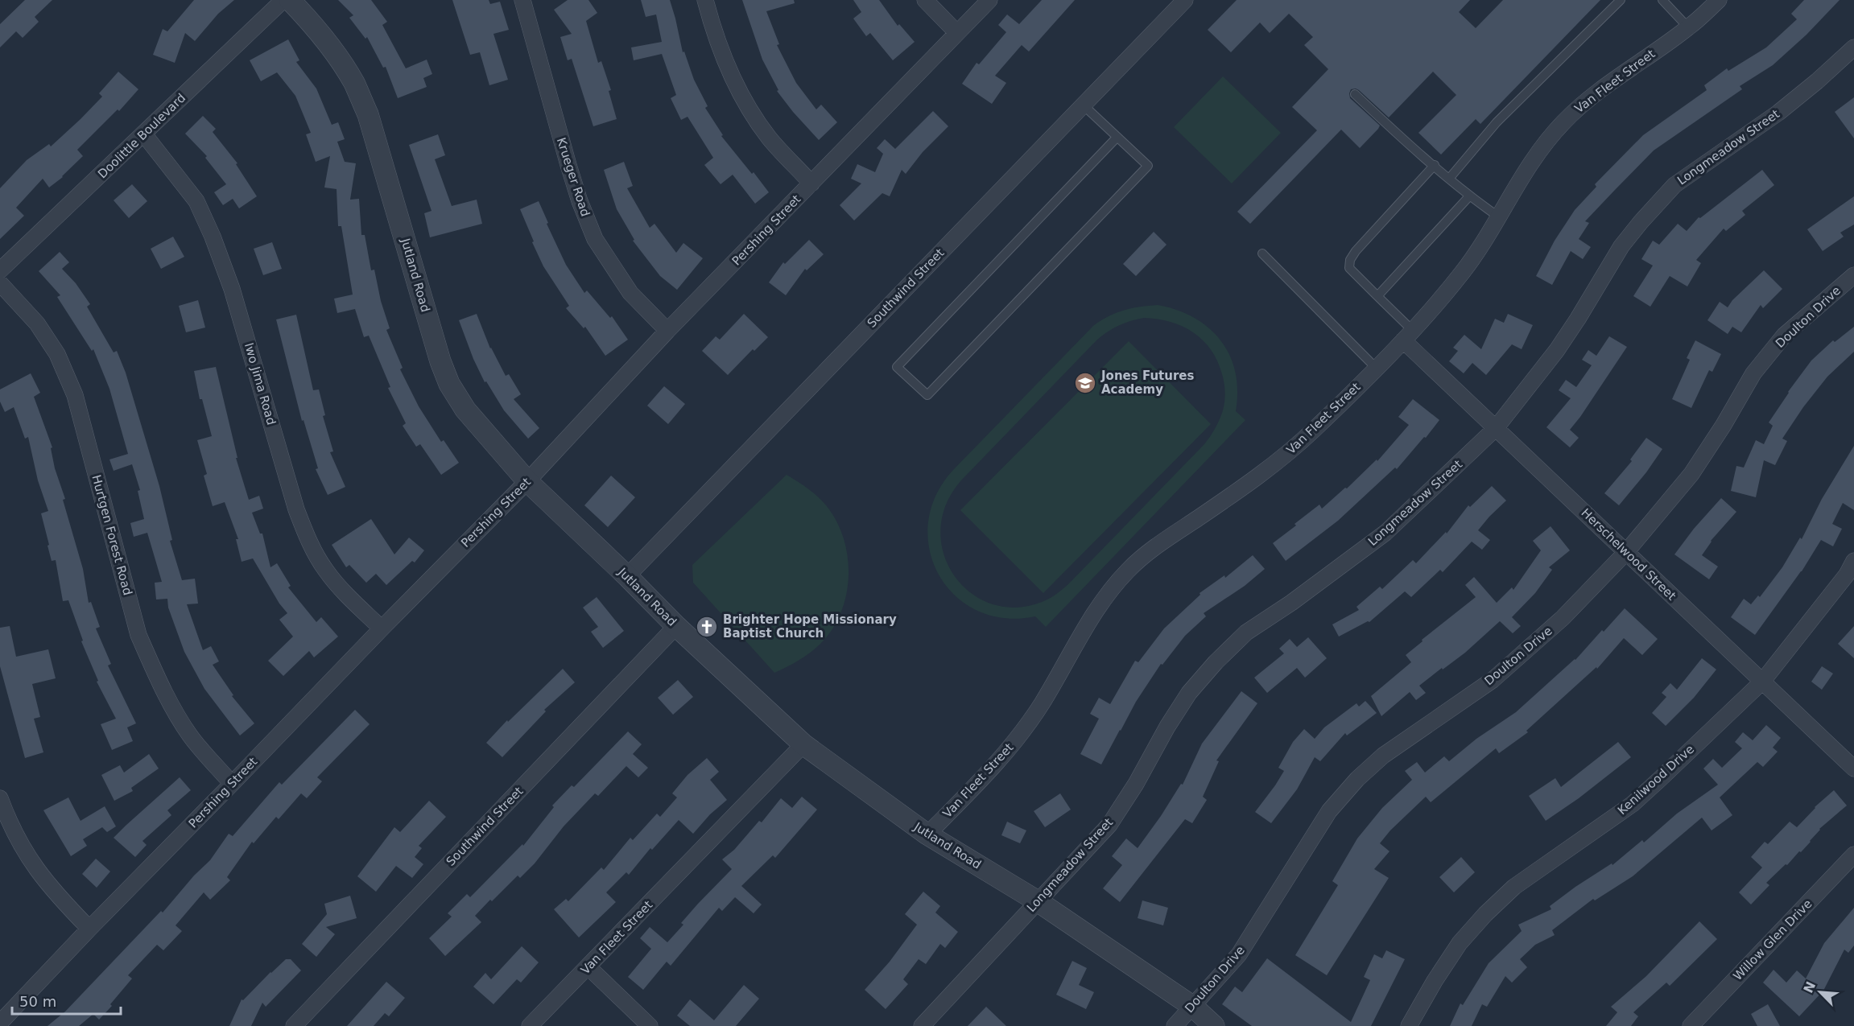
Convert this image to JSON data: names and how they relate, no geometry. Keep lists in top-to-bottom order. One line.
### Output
{"streets":{"street":["Van Fleet Street","Doolittle Boulevard","Longmeadow Street","Krueger Road","Pershing Street","Jutland Road","Southwind Street","Doulton Drive","Iwo Jima Road","Hurtgen Forest Road","Herschelwood Street","Kenilwood Drive","Willow Glen Drive"]},"crossings":[["Van Fleet Street","Jutland Road"],["Van Fleet Street","Herschelwood Street"],["Doolittle Boulevard","Iwo Jima Road"],["Longmeadow Street","Jutland Road"],["Longmeadow Street","Herschelwood Street"],["Krueger Road","Pershing Street"],["Pershing Street","Jutland Road"],["Pershing Street","Iwo Jima Road"],["Pershing Street","Hurtgen Forest Road"],["Jutland Road","Southwind Street"],["Jutland Road","Doulton Drive"],["Doulton Drive","Herschelwood Street"],["Herschelwood Street","Kenilwood Drive"]],"places":{"school or university":["Jones Futures Academy"],"church":["Brighter Hope Missionary Baptist Church"]},"scale_bar":"50 m","north":"top left"}
